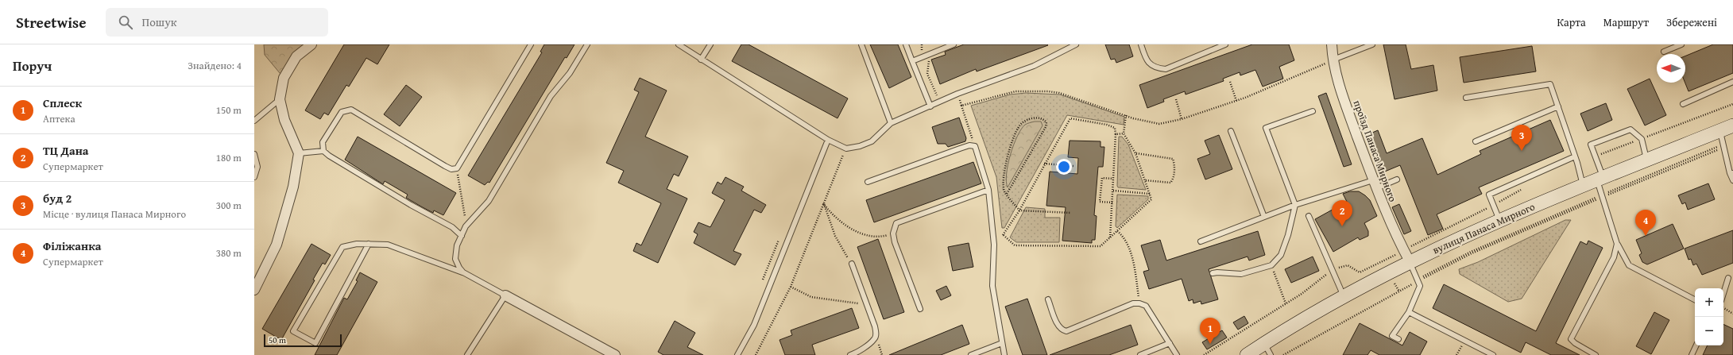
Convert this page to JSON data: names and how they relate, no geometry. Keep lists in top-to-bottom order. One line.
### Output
{"streets":{"main road":["вулиця Панаса Мирного"],"street":["проїзд Панаса Мирного"]},"crossings":[["проїзд Панаса Мирного","вулиця Панаса Мирного"]],"scale_bar":"50 m","north":"left","page":{"header":"Streetwise","search":"Пошук","nav":["Карта","Маршрут","Збережені"],"heading":["Поруч","Знайдено: 4"],"list":[{"mark":"1","name":"Сплеск","note":"Аптека","value":"150 m"},{"mark":"2","name":"ТЦ Дана","note":"Супермаркет","value":"180 m"},{"mark":"3","name":"буд 2","note":"Місце · вулиця Панаса Мирного","value":"300 m"},{"mark":"4","name":"Філіжанка","note":"Супермаркет","value":"380 m"}],"pins":["3","2","4","1"],"map_buttons":["+","−"],"scale":"50 m"}}
